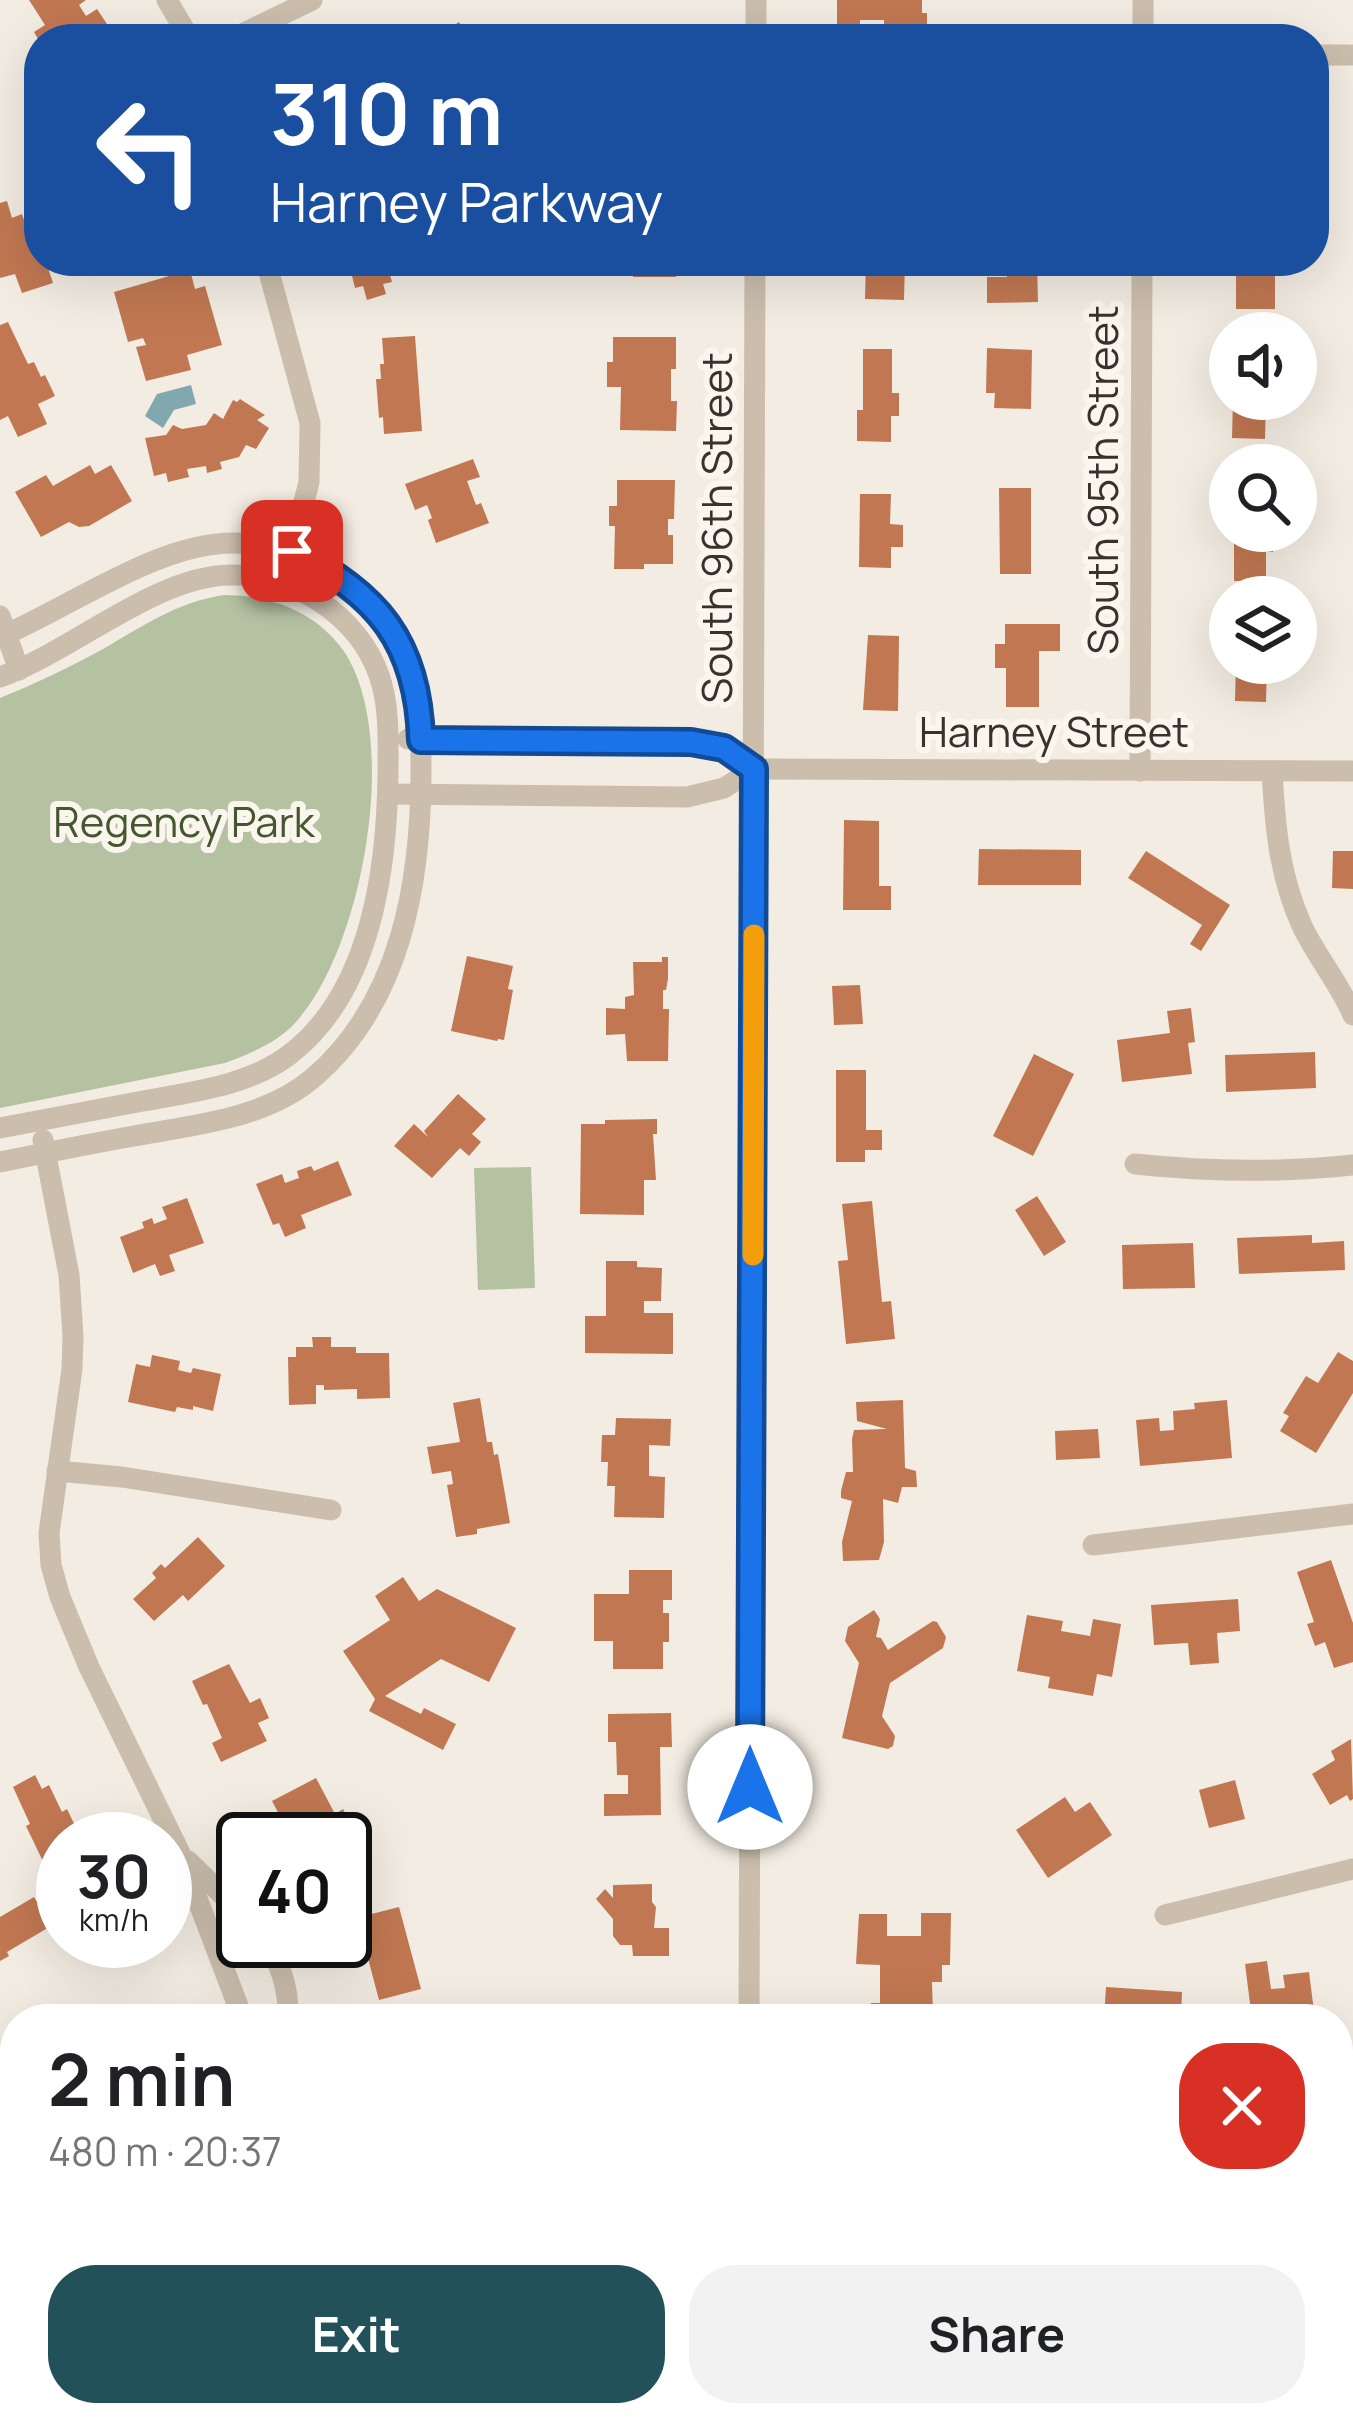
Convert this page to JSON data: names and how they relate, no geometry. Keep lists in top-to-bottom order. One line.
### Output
{"streets":{"street":["South 95th Street","South 96th Street","Harney Street"]},"crossings":[["South 95th Street","Harney Street"],["South 96th Street","Harney Street"]],"parks":["Regency Park"],"page":{"turn":["310 m","Harney Parkway"],"speed":"30 km/h","limit":"40","heading":["2 min","480 m · 20:37"],"buttons":["Exit","Share"]}}
